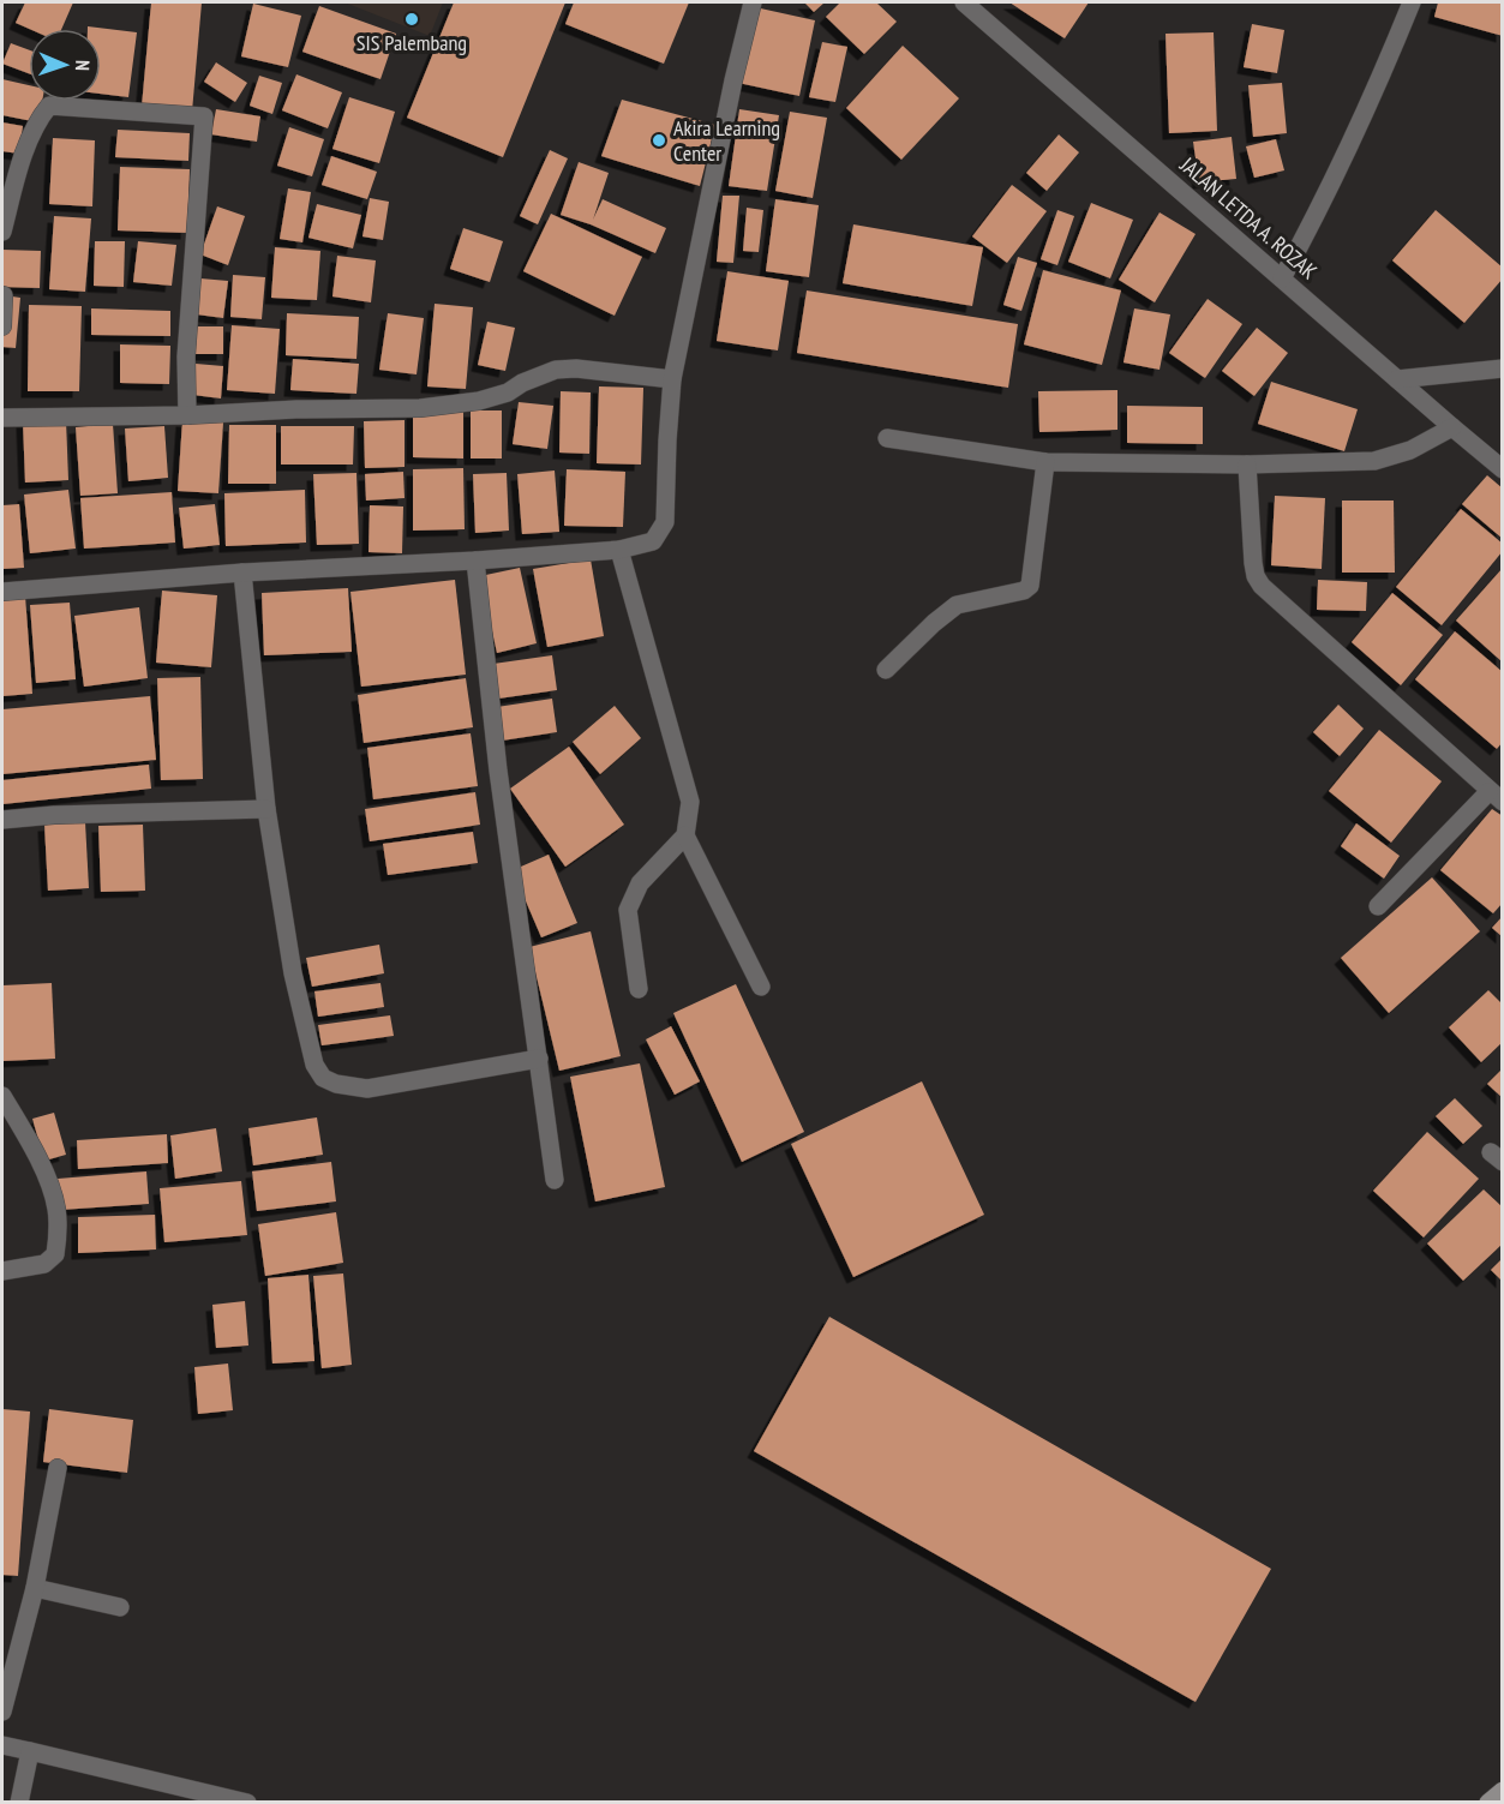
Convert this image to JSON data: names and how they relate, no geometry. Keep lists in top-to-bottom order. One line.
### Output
{"streets":{"street":["JALAN LETDA A. ROZAK"]},"places":["SIS Palembang","Akira Learning Center"],"north":"right"}
